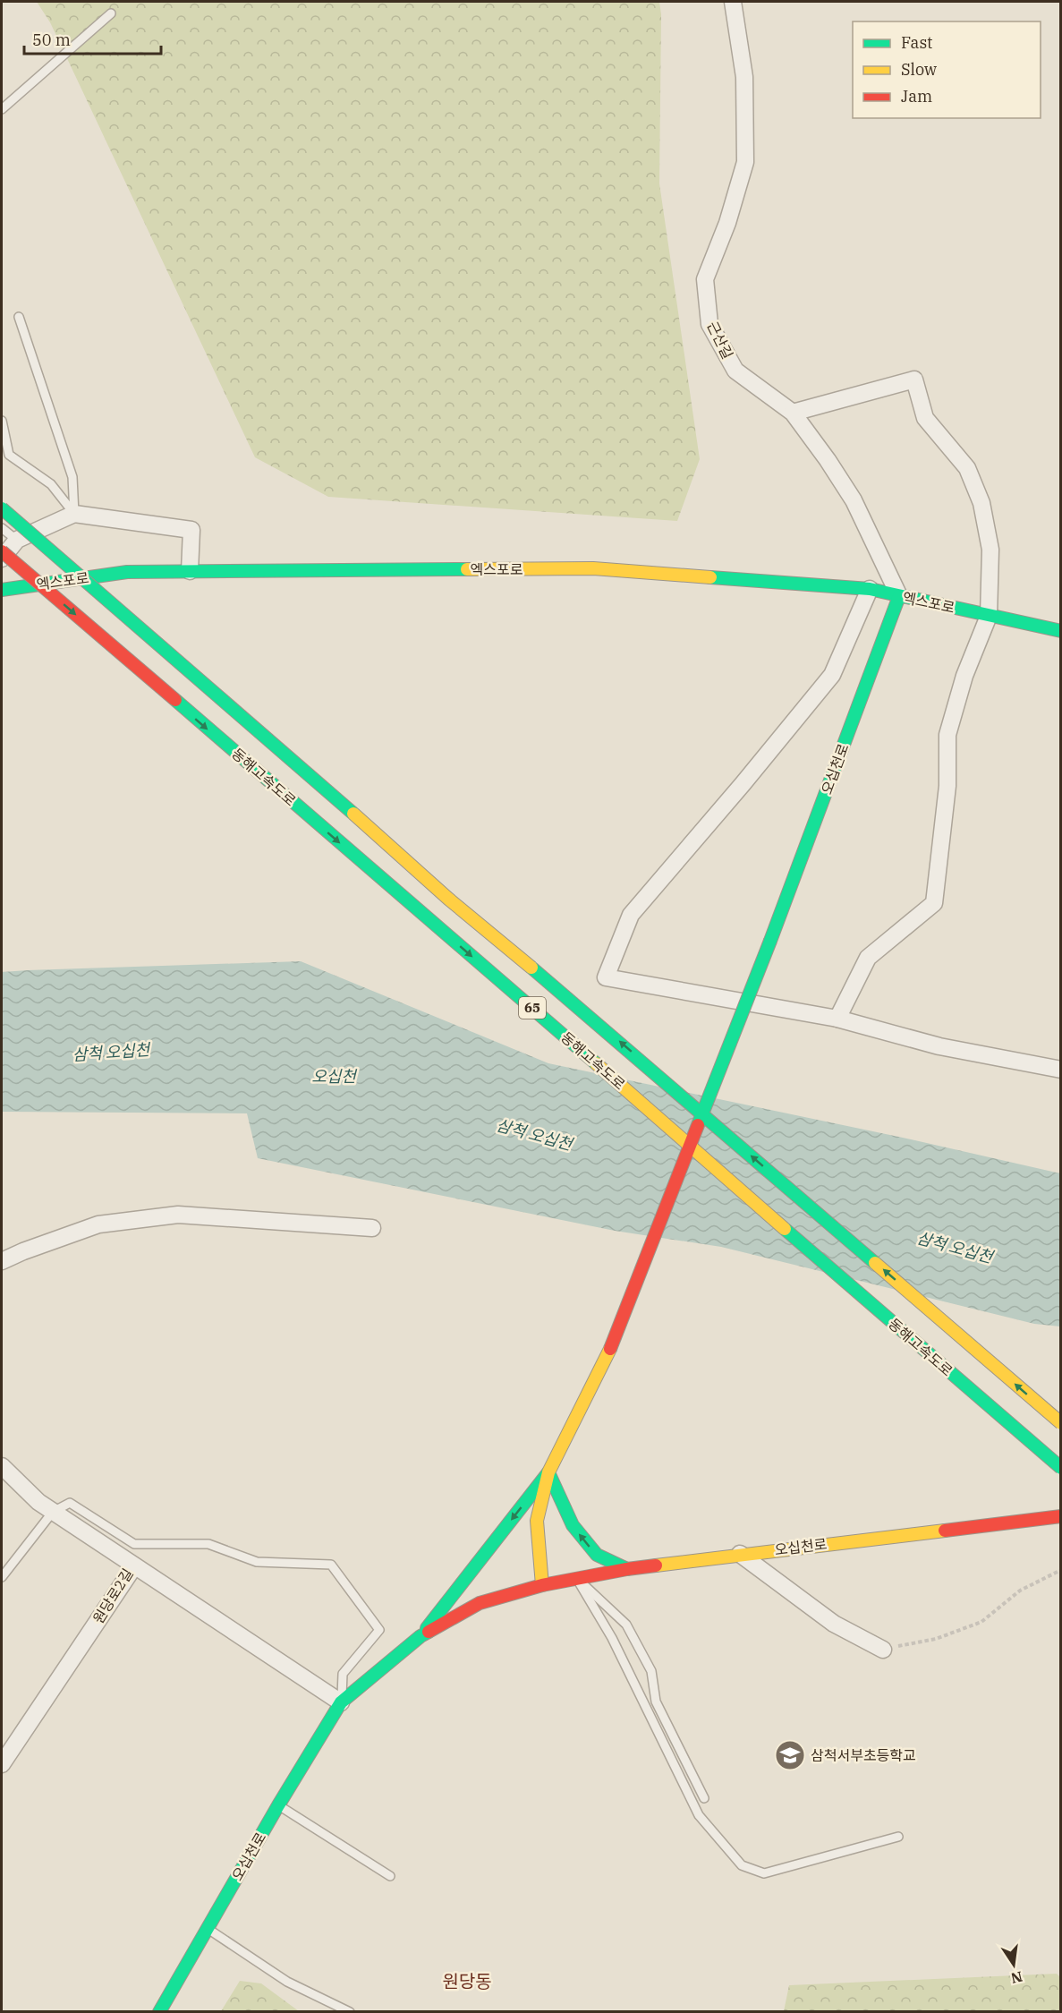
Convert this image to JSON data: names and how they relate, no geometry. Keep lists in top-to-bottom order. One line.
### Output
{"streets":{"main road":["엑스포로","오십천로","동해고속도로","65"],"street":["근산길","원당로2길"]},"crossings":[["근산길","엑스포로"],["근산길","오십천로"],["엑스포로","오십천로"]],"districts":["원당동"],"water":["삼척 오십천","오십천"],"places":{"school or university":["삼척서부초등학교"]},"legend":["Fast","Slow","Jam"],"scale_bar":"50 m","north":"bottom"}
